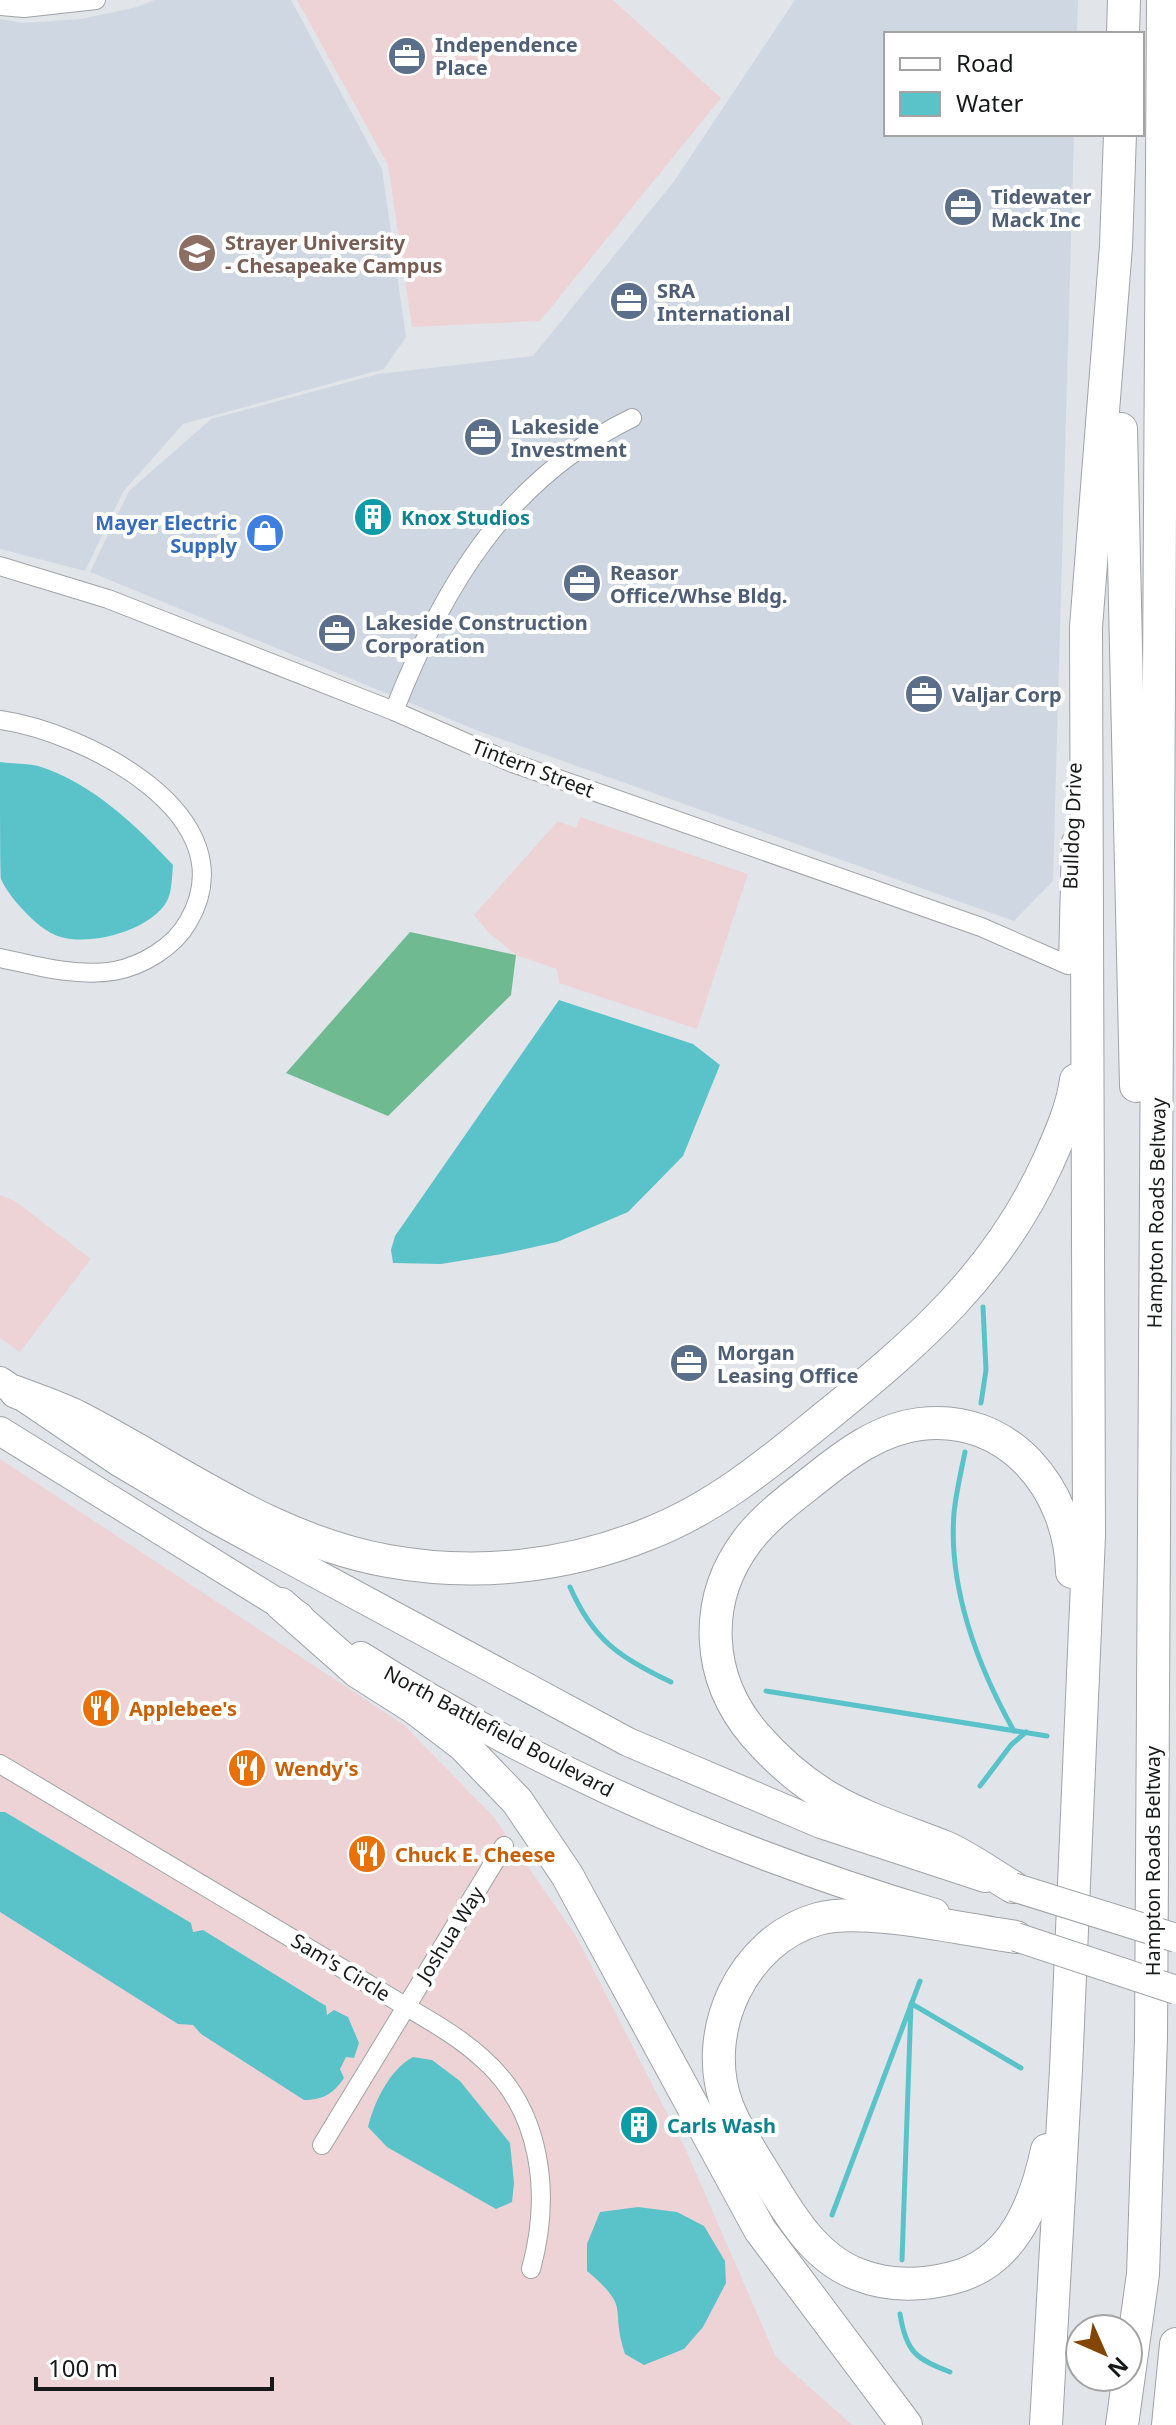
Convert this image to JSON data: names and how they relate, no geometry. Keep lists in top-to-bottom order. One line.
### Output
{"streets":{"highway":["Hampton Roads Beltway"],"main road":["North Battlefield Boulevard"],"street":["Tintern Street","Bulldog Drive","Joshua Way","Sam's Circle"]},"crossings":[["Tintern Street","Bulldog Drive"],["Joshua Way","Sam's Circle"]],"places":{"office":["Independence Place","Tidewater Mack Inc","SRA International","Lakeside Investment","Reasor Office/Whse Bldg.","Lakeside Construction Corporation","Valjar Corp","Morgan Leasing Office"],"school or university":["Strayer University - Chesapeake Campus"],"building":["Knox Studios","Carls Wash"],"shop":["Mayer Electric Supply"],"restaurant":["Applebee's","Wendy's","Chuck E. Cheese"]},"legend":["Road","Water"],"scale_bar":"100 m","north":"bottom right"}
